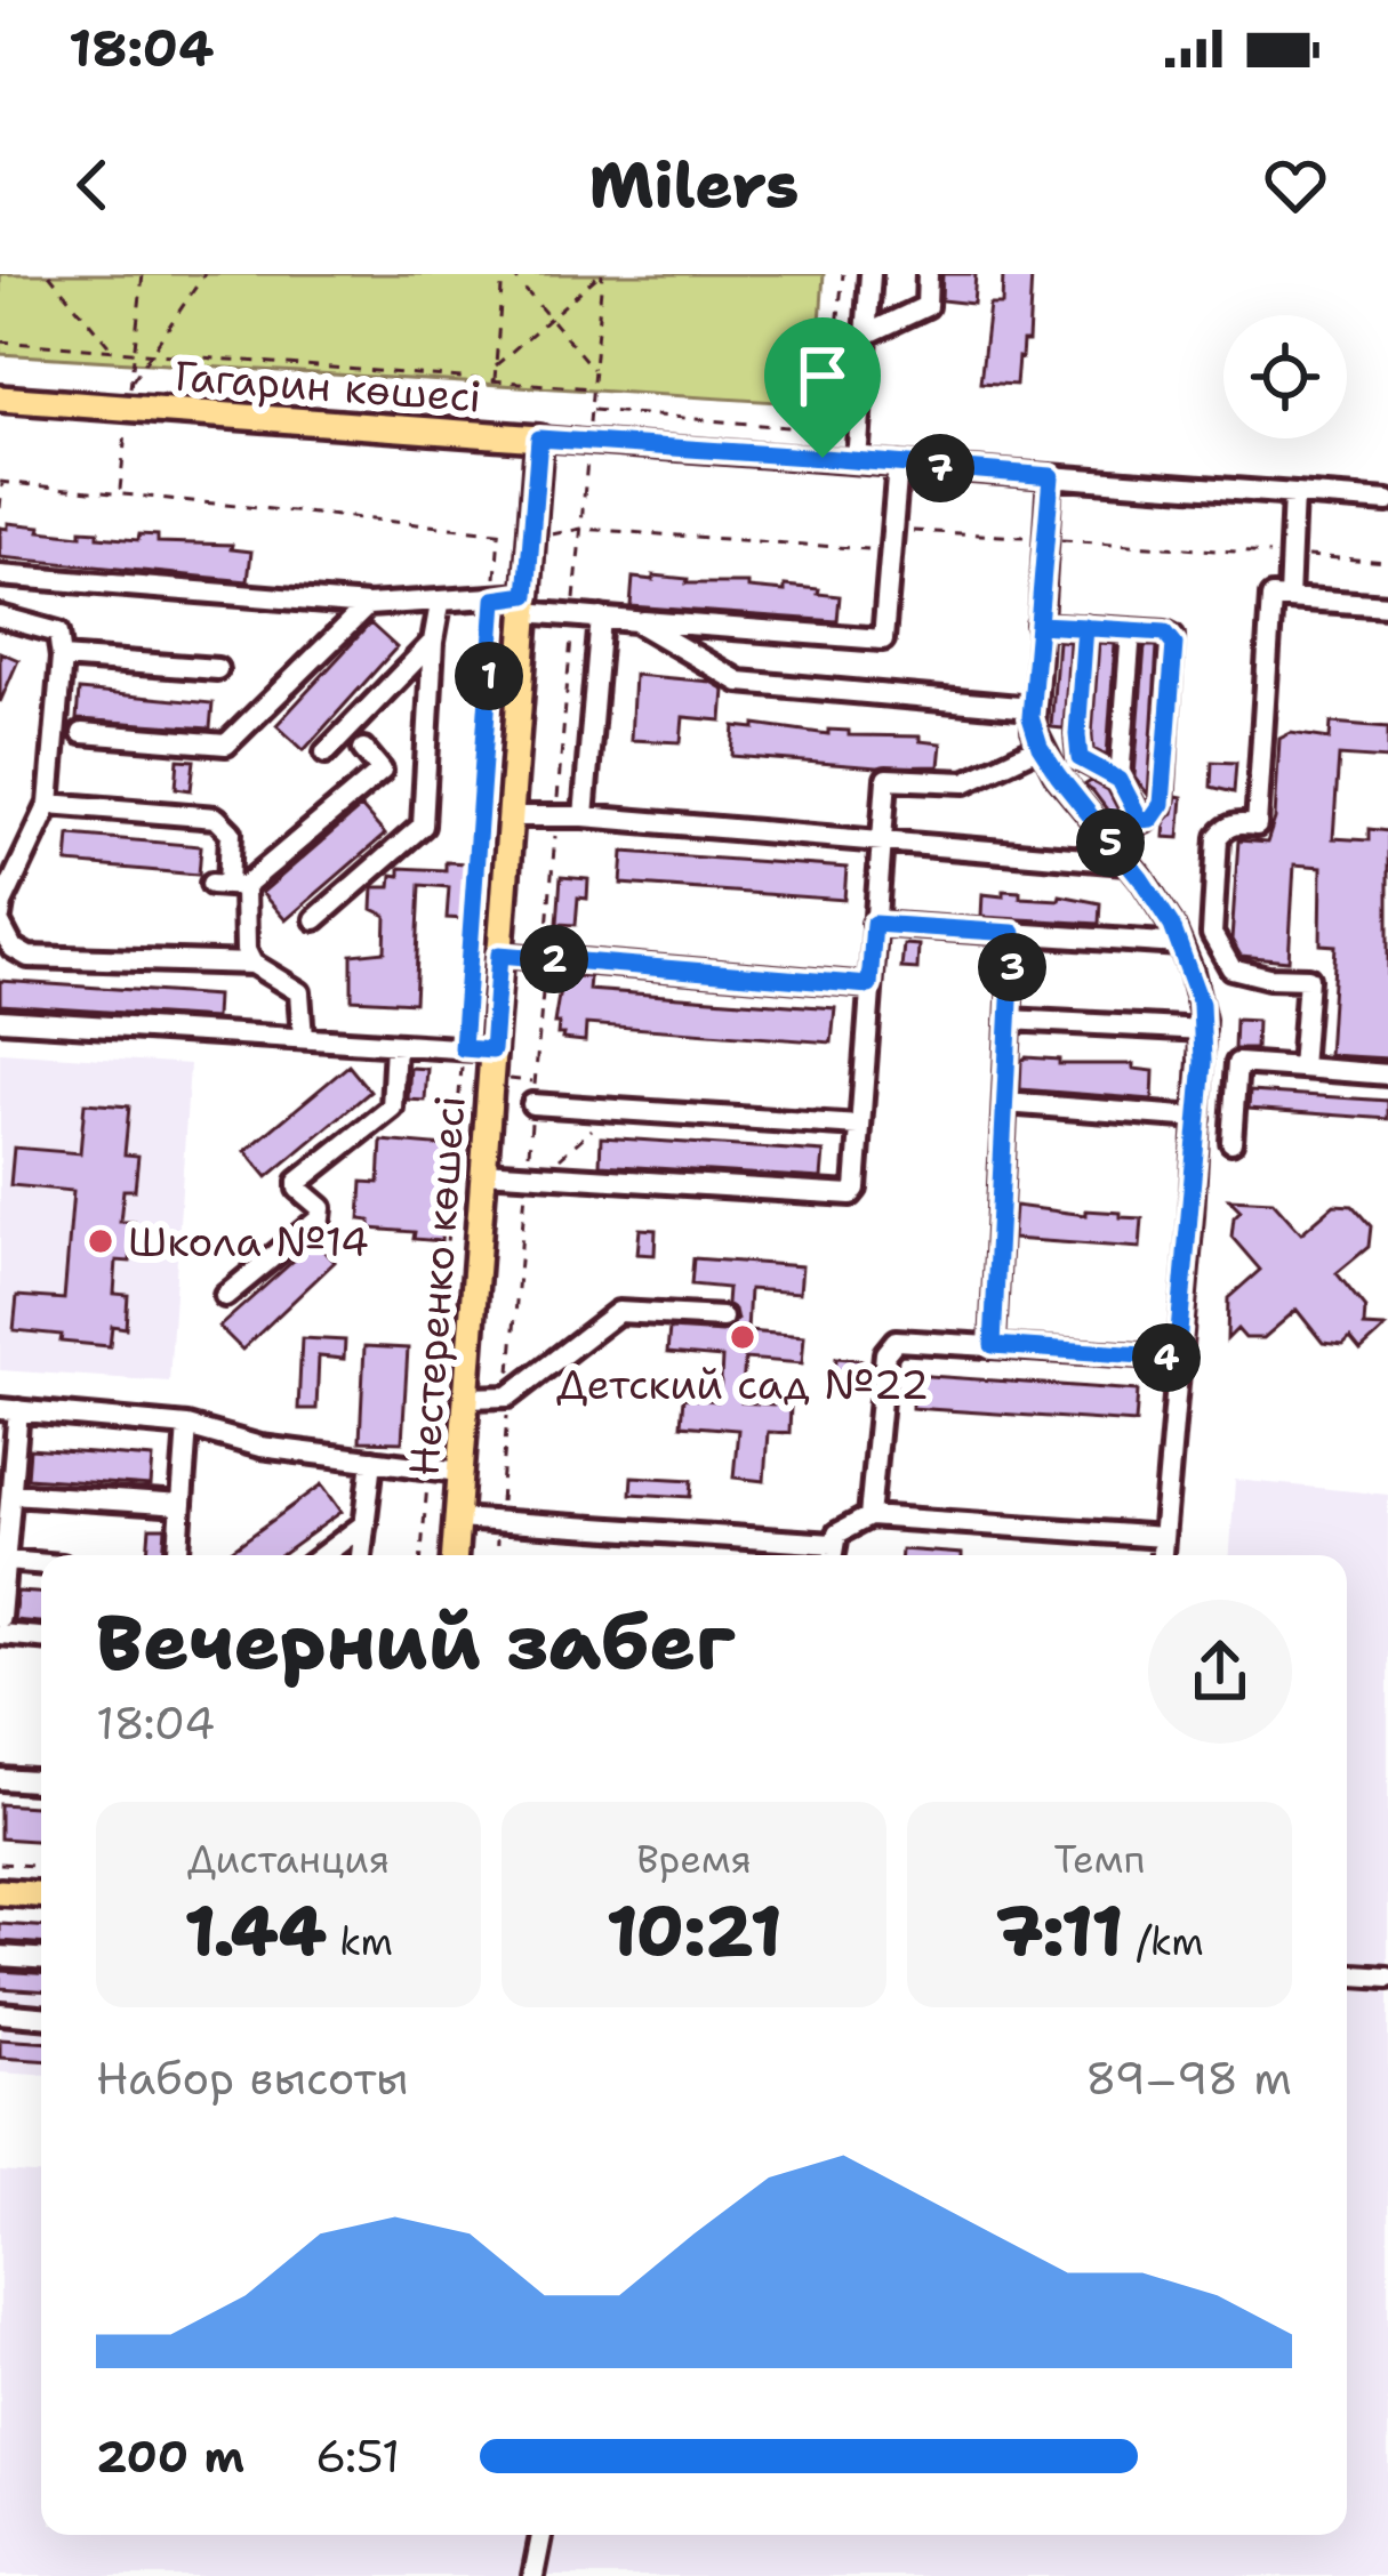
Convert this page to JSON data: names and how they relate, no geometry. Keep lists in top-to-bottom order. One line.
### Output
{"streets":{"main road":["Гагарин көшесі","Нестеренко көшесі"]},"crossings":[["Гагарин көшесі","Нестеренко көшесі"]],"places":["Школа №14","Детский сад №22"],"page":{"status":"18:04","header":"Milers","pins":["7","1","5","2","3","4"],"heading":["Вечерний забег","18:04"],"stats":[["Дистанция","1.44 km"],["Время","10:21"],["Темп","7:11 /km"]],"chart":["Набор высоты","89–98 m"],"list":[{"name":"200 m","note":"6:51"}]}}
